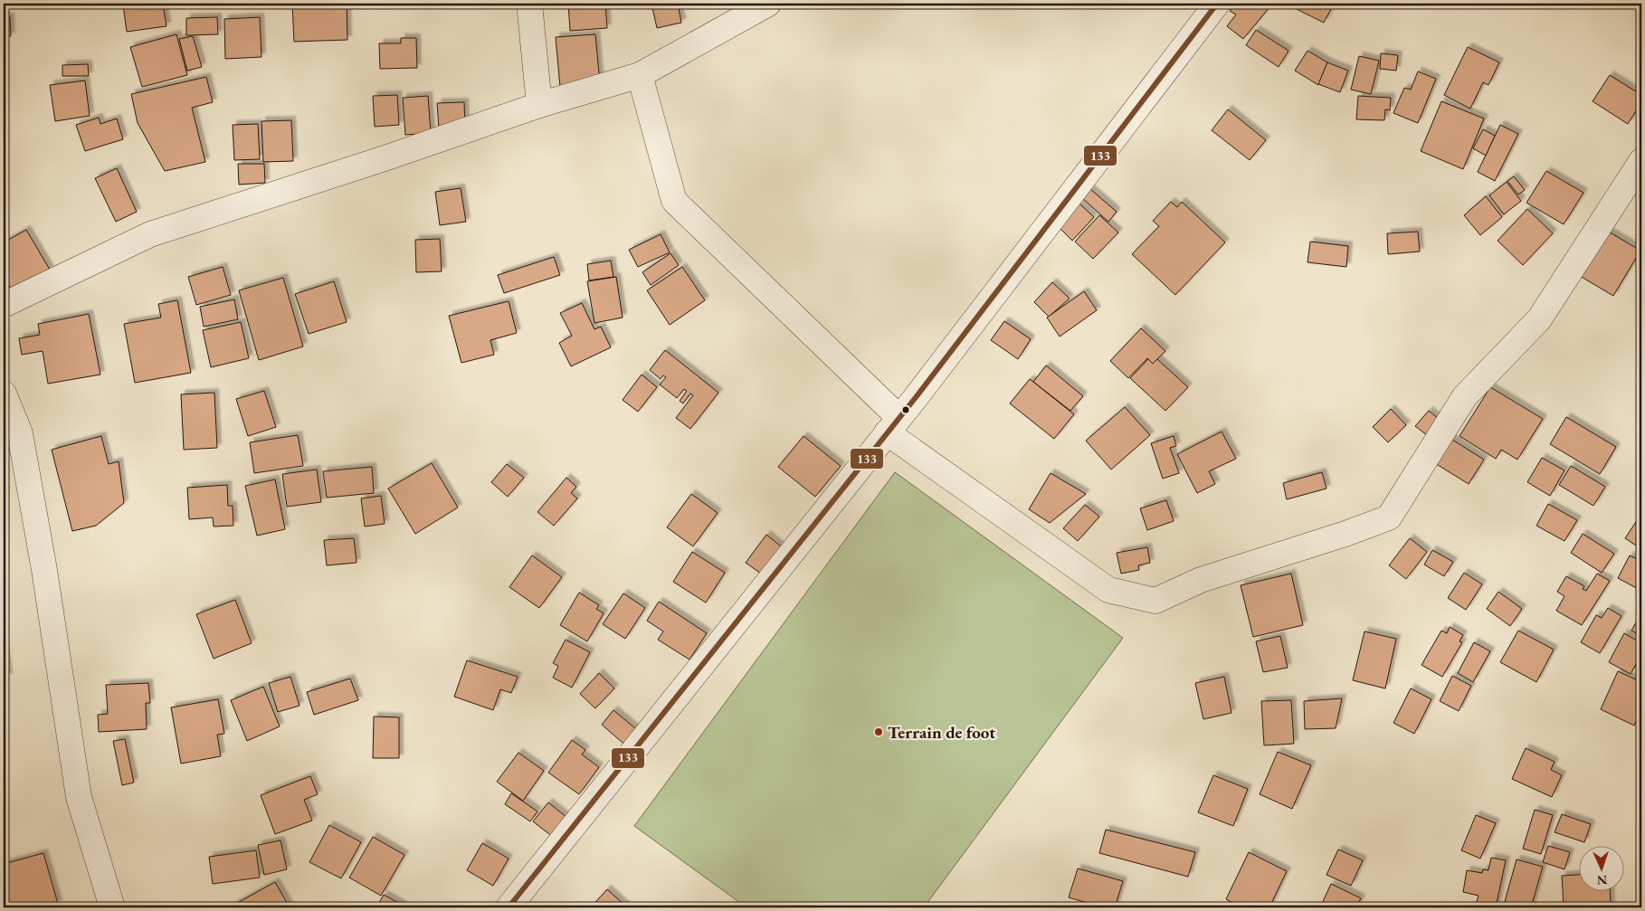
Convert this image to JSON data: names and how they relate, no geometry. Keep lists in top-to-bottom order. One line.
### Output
{"places":["Terrain de foot"],"lines":["transit line 133"],"north":"bottom"}
